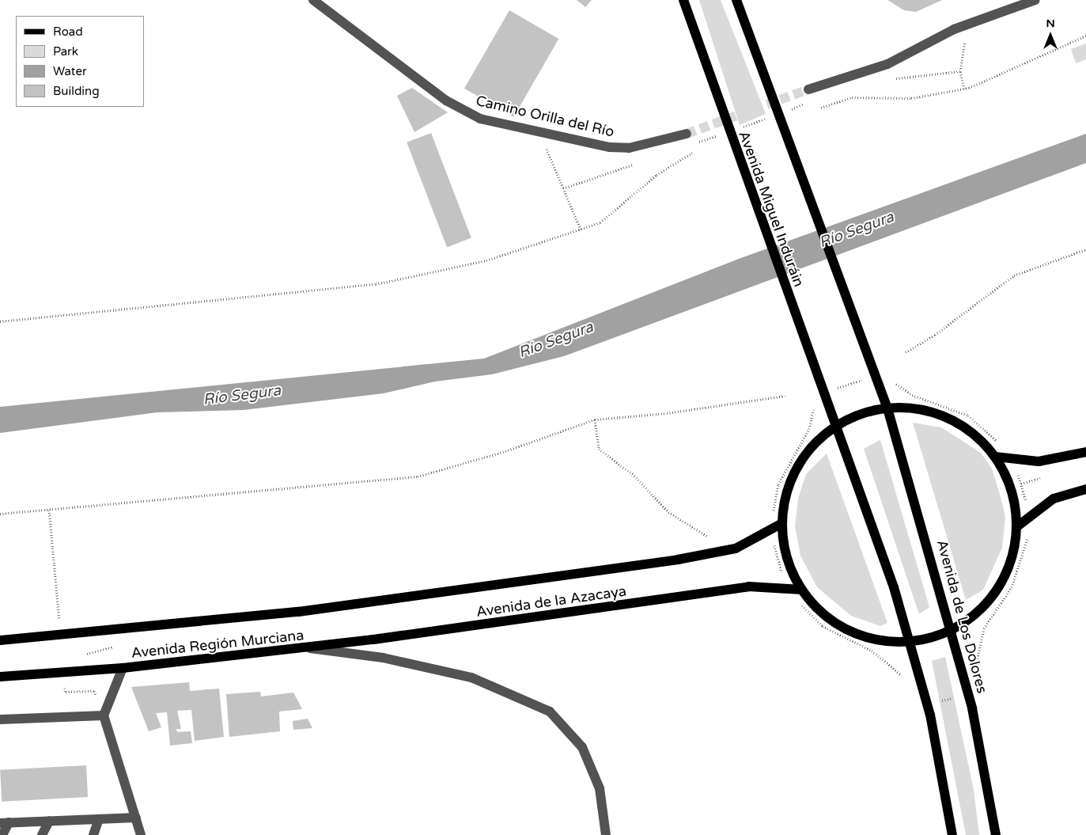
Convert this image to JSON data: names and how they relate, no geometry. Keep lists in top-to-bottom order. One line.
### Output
{"streets":{"main road":["Avenida Miguel Induráin","Avenida de la Azacaya","Avenida de Los Dolores","Avenida Región Murciana"],"street":["Camino Orilla del Río"]},"crossings":[["Avenida de la Azacaya","Avenida Región Murciana"]],"water":["Río Segura"],"legend":["Road","Park","Water","Building"],"north":"top"}
